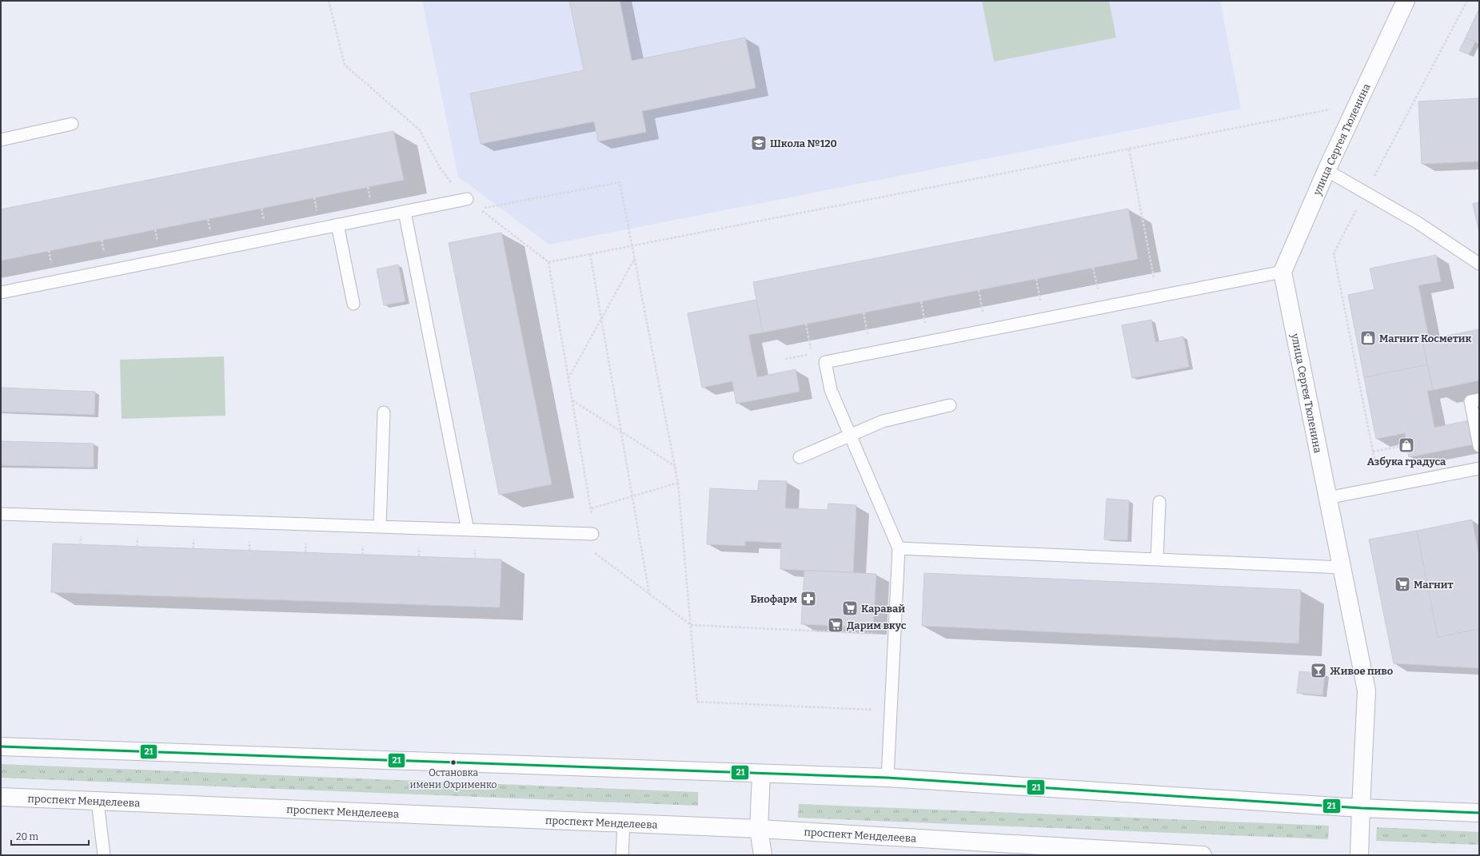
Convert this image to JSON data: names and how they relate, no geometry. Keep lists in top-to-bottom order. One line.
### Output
{"streets":{"main road":["улица Сергея Тюленина","проспект Менделеева"]},"places":{"school or university":["Школа №120"],"shop":["Магнит Косметик","Азбука градуса"],"supermarket":["Магнит","Каравай","Дарим вкус"],"pharmacy":["Биофарм"],"bar":["Живое пиво"],"other":["Остановка имени Охрименко"]},"lines":["transit line 21"],"scale_bar":"20 m"}
